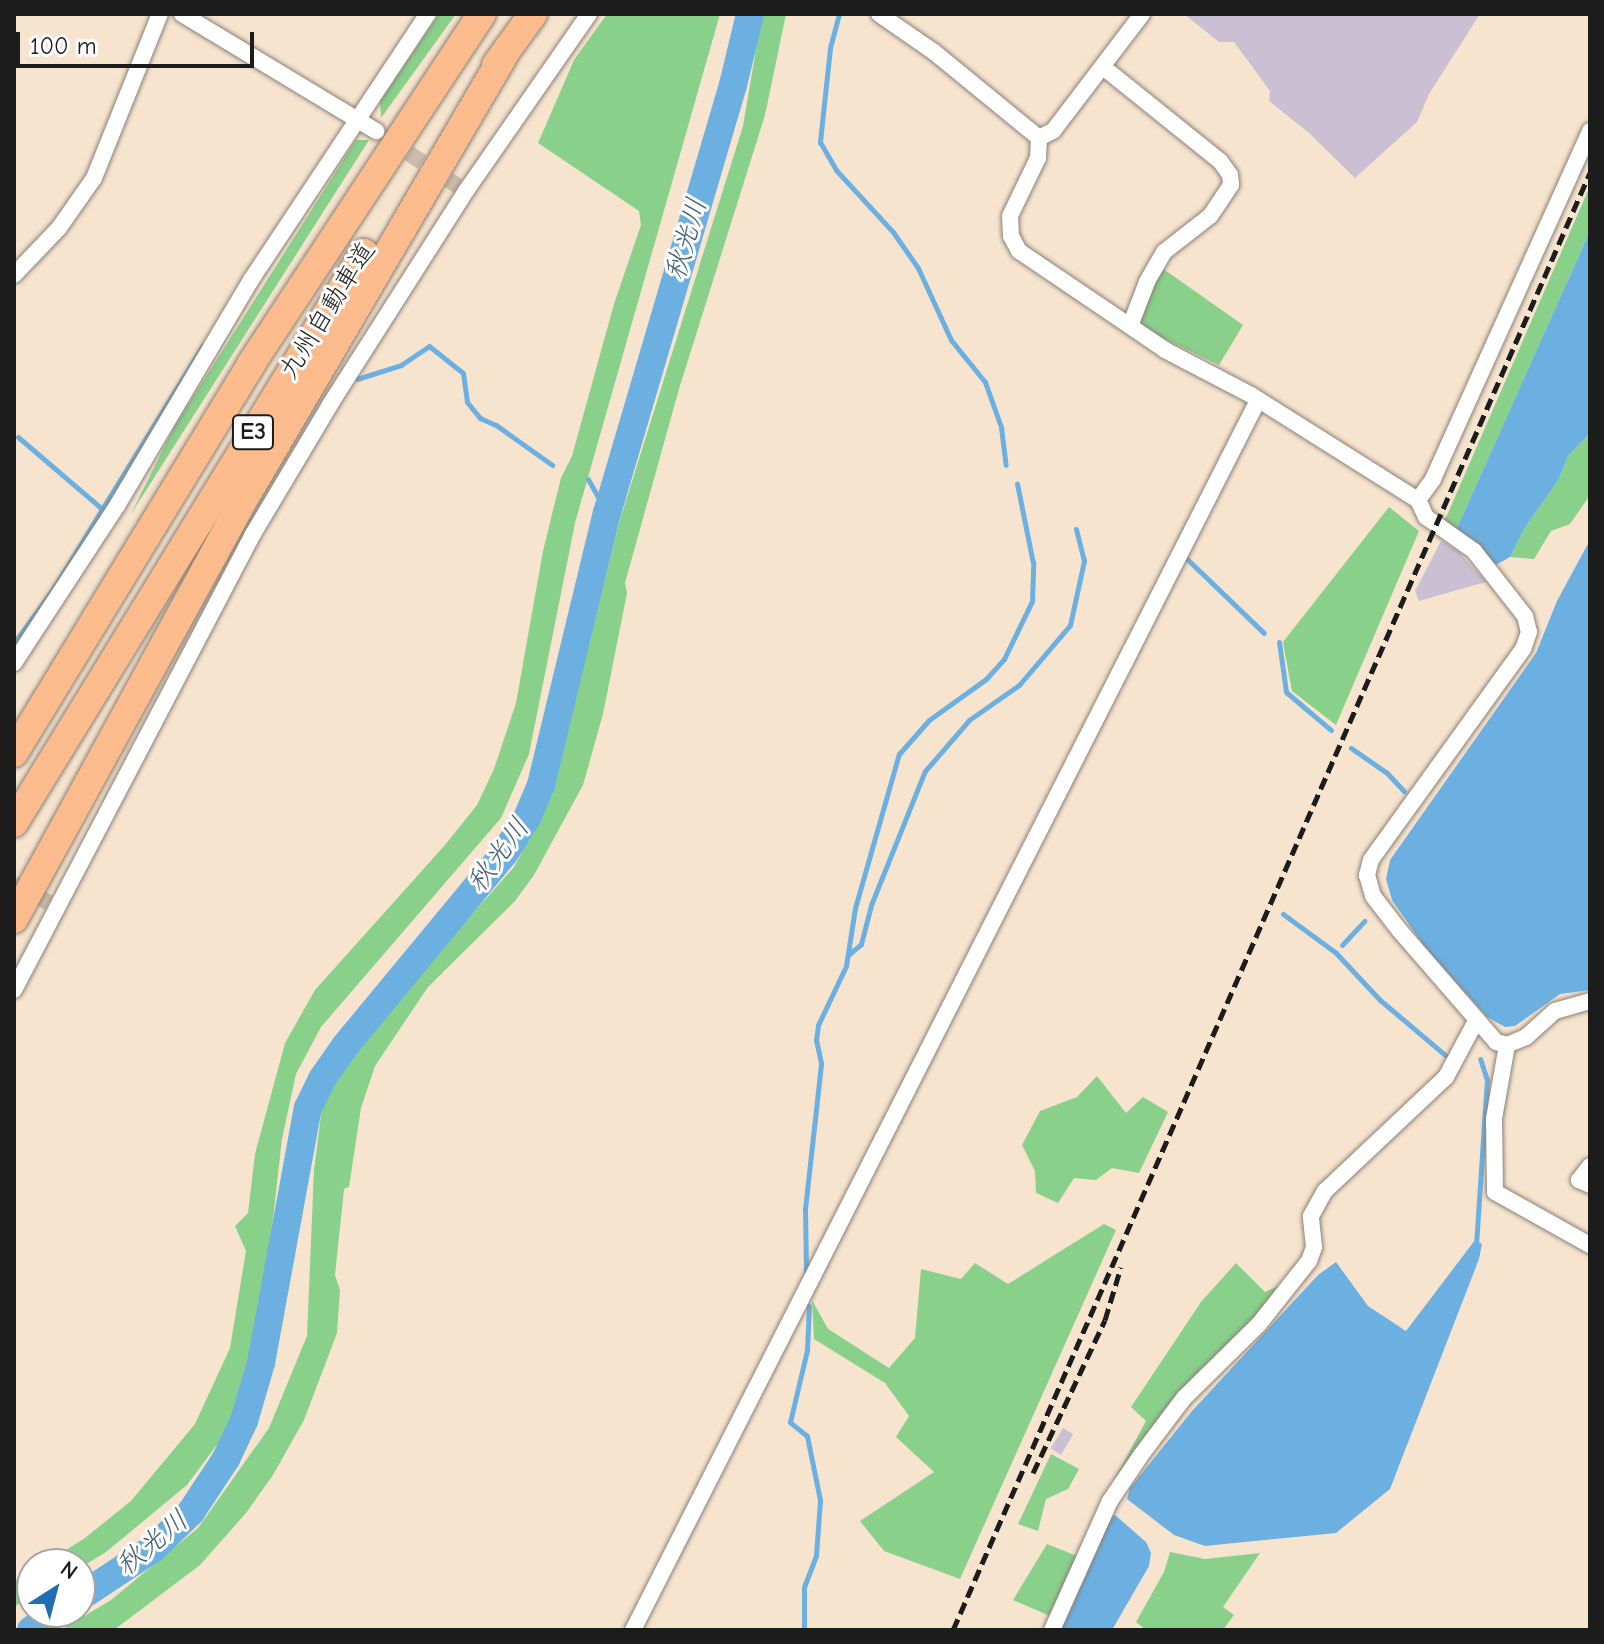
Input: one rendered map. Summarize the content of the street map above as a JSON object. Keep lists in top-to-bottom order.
{
  "streets": {
    "highway": ["九州自動車道", "E3"]
  },
  "water": ["秋光川"],
  "scale_bar": "100 m",
  "north": "top right"
}
